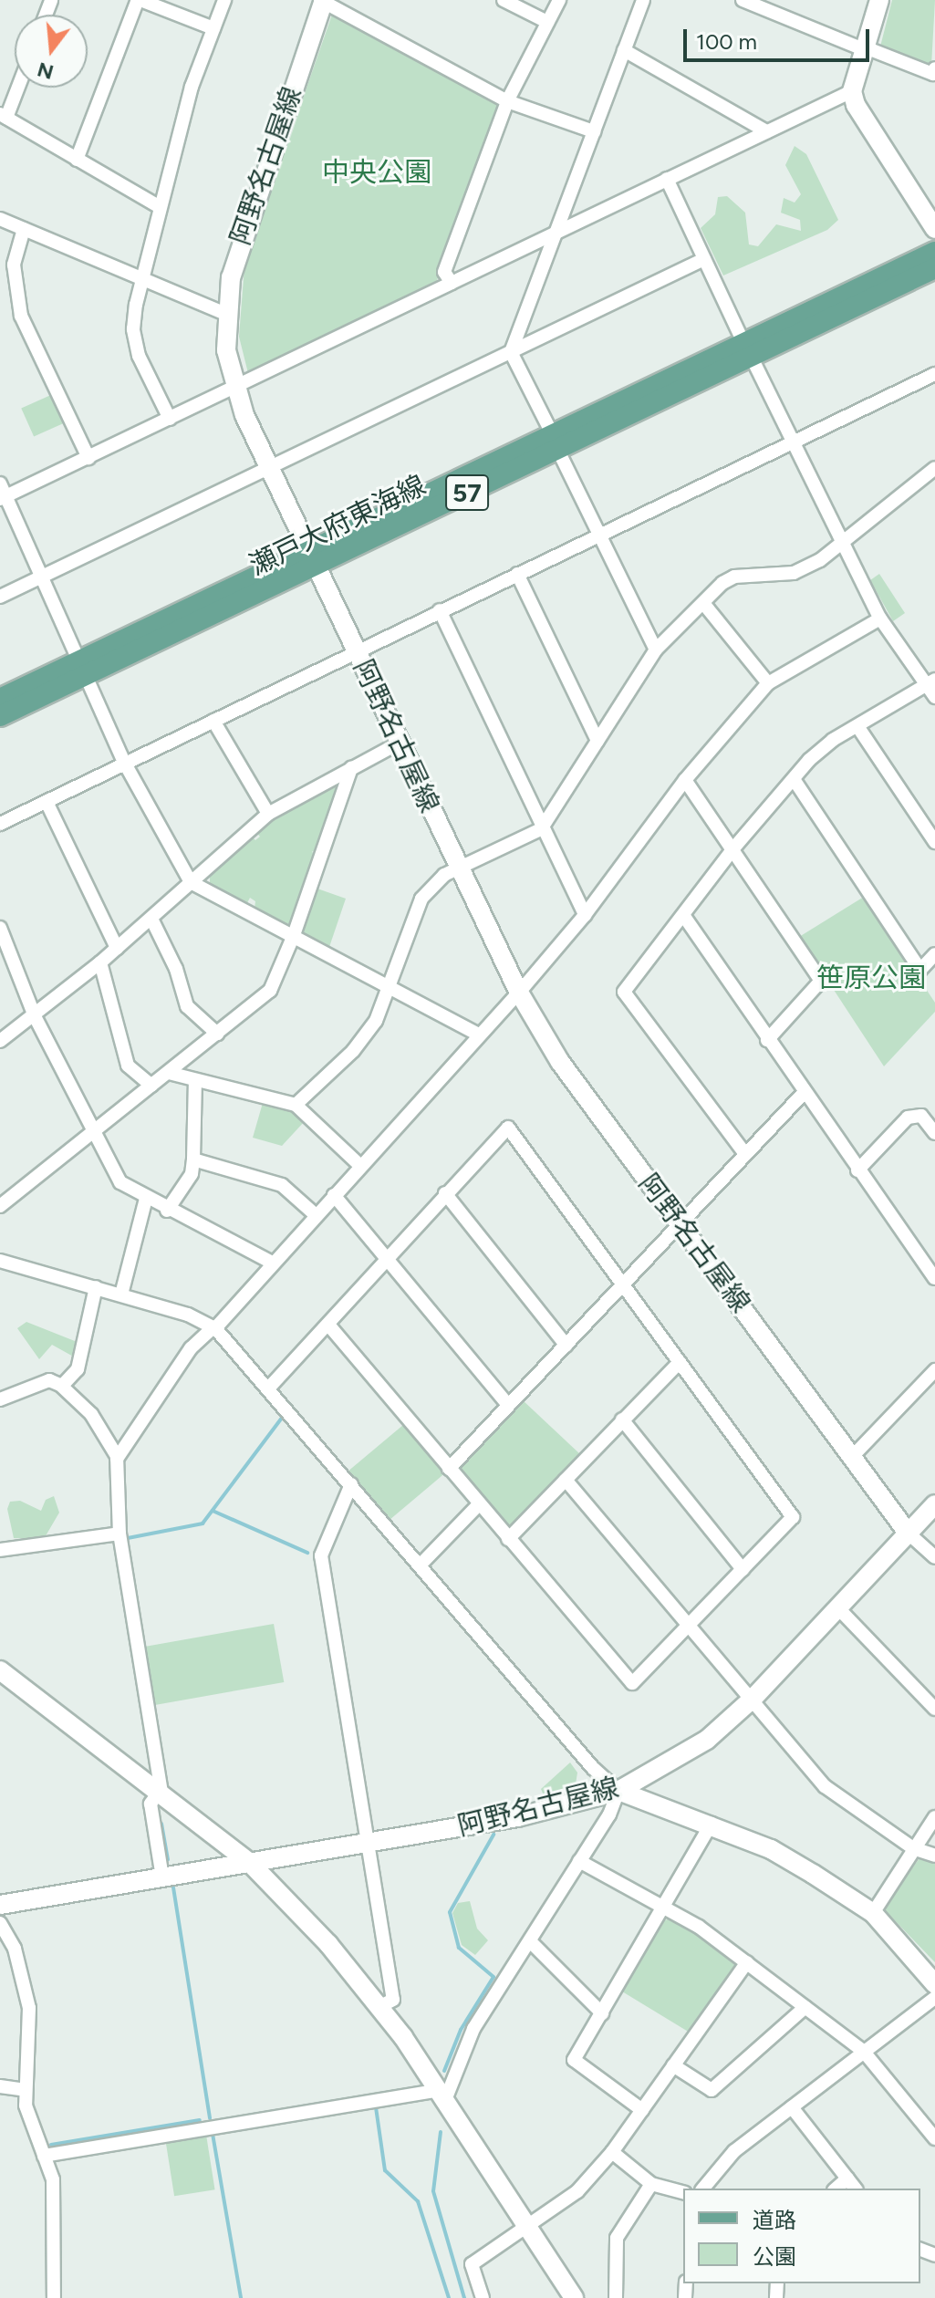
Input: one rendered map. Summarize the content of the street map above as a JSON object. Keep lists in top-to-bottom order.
{
  "streets": {
    "main road": ["阿野名古屋線", "57", "瀬戸大府東海線"]
  },
  "crossings": [
    ["阿野名古屋線", "瀬戸大府東海線"]
  ],
  "parks": ["中央公園", "笹原公園"],
  "legend": ["道路", "公園"],
  "scale_bar": "100 m",
  "north": "bottom"
}
